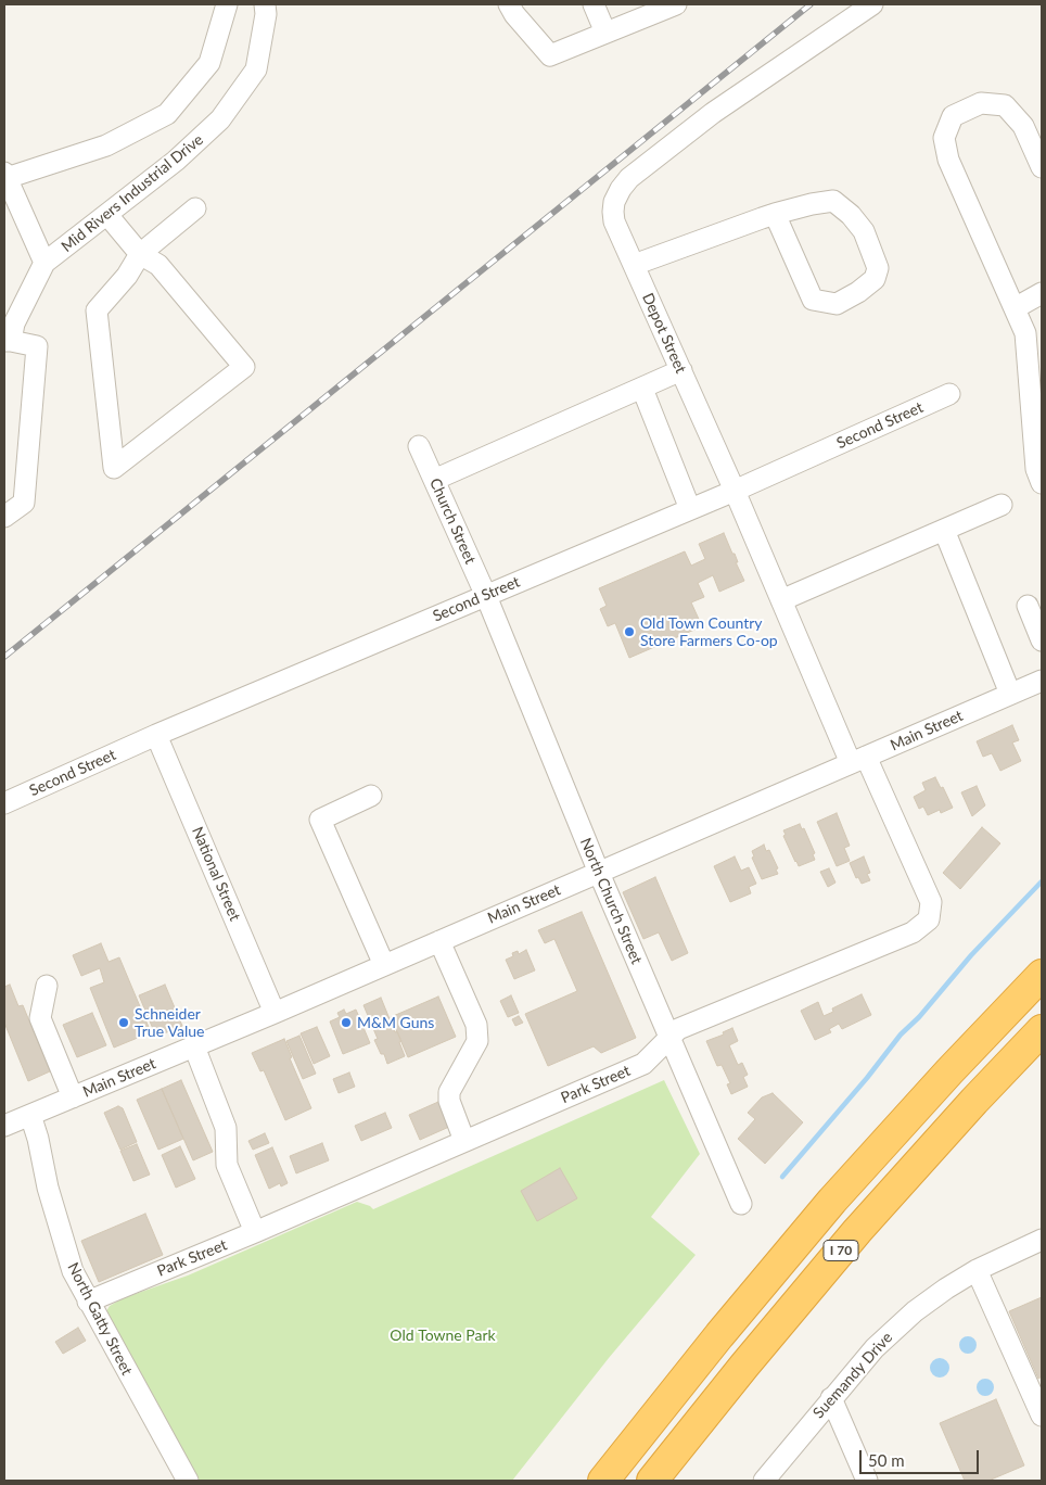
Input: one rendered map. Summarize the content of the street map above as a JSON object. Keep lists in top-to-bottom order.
{
  "streets": {
    "highway": ["I 70"],
    "street": [
      "Mid Rivers Industrial Drive",
      "Depot Street",
      "Second Street",
      "Church Street",
      "Main Street",
      "National Street",
      "North Church Street",
      "Park Street",
      "North Gatty Street",
      "Suemandy Drive"
    ]
  },
  "crossings": [
    ["Depot Street", "Second Street"],
    ["Depot Street", "Main Street"],
    ["Depot Street", "Park Street"],
    ["Second Street", "Church Street"],
    ["Second Street", "National Street"],
    ["Second Street", "North Church Street"],
    ["Church Street", "North Church Street"],
    ["Main Street", "National Street"],
    ["Main Street", "North Church Street"],
    ["Main Street", "Park Street"],
    ["Main Street", "North Gatty Street"],
    ["North Church Street", "Park Street"],
    ["Park Street", "North Gatty Street"]
  ],
  "parks": ["Old Towne Park"],
  "places": ["Old Town Country Store Farmers Co-op", "Schneider True Value", "M&M Guns"],
  "scale_bar": "50 m"
}
